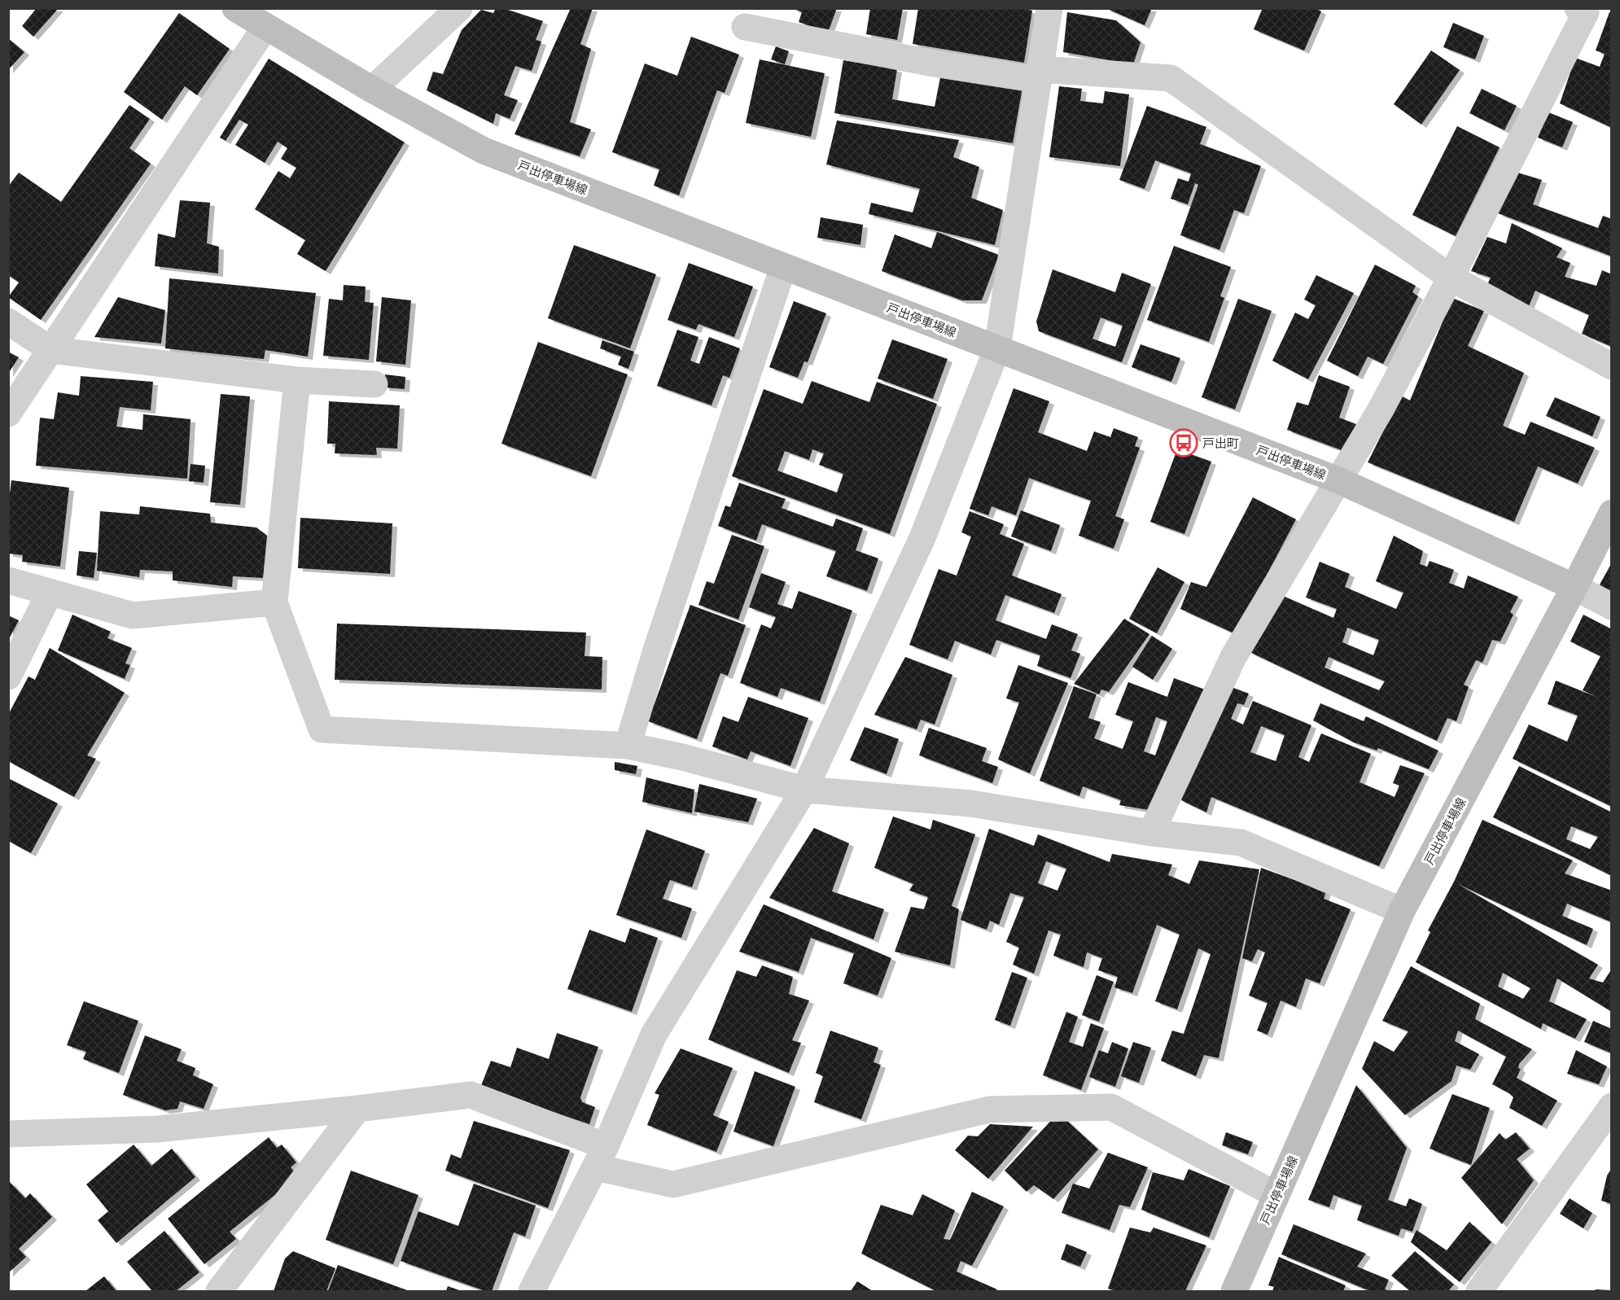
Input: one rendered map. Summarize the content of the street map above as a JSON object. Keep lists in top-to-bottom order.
{
  "streets": {
    "main road": ["戸出停車場線"]
  },
  "places": {
    "bus stop": ["戸出町"]
  }
}
